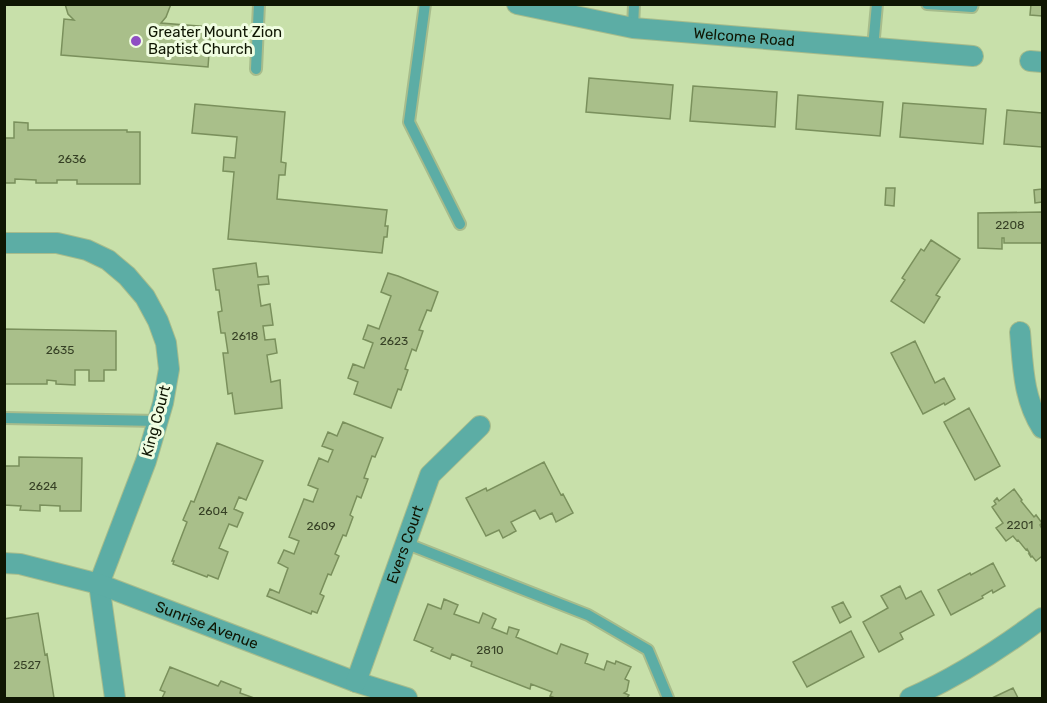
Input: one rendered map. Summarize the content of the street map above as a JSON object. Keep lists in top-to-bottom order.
{
  "streets": {
    "street": [
      "Welcome Road",
      "King Court",
      "Evers Court",
      "Sunrise Avenue"
    ]
  },
  "crossings": [
    ["King Court", "Sunrise Avenue"],
    ["Evers Court", "Sunrise Avenue"]
  ],
  "places": ["Greater Mount Zion Baptist Church"],
  "house_numbers": [
    "2636",
    "2208",
    "2618",
    "2623",
    "2635",
    "2624",
    "2604",
    "2201",
    "2609",
    "2810",
    "2527"
  ]
}
